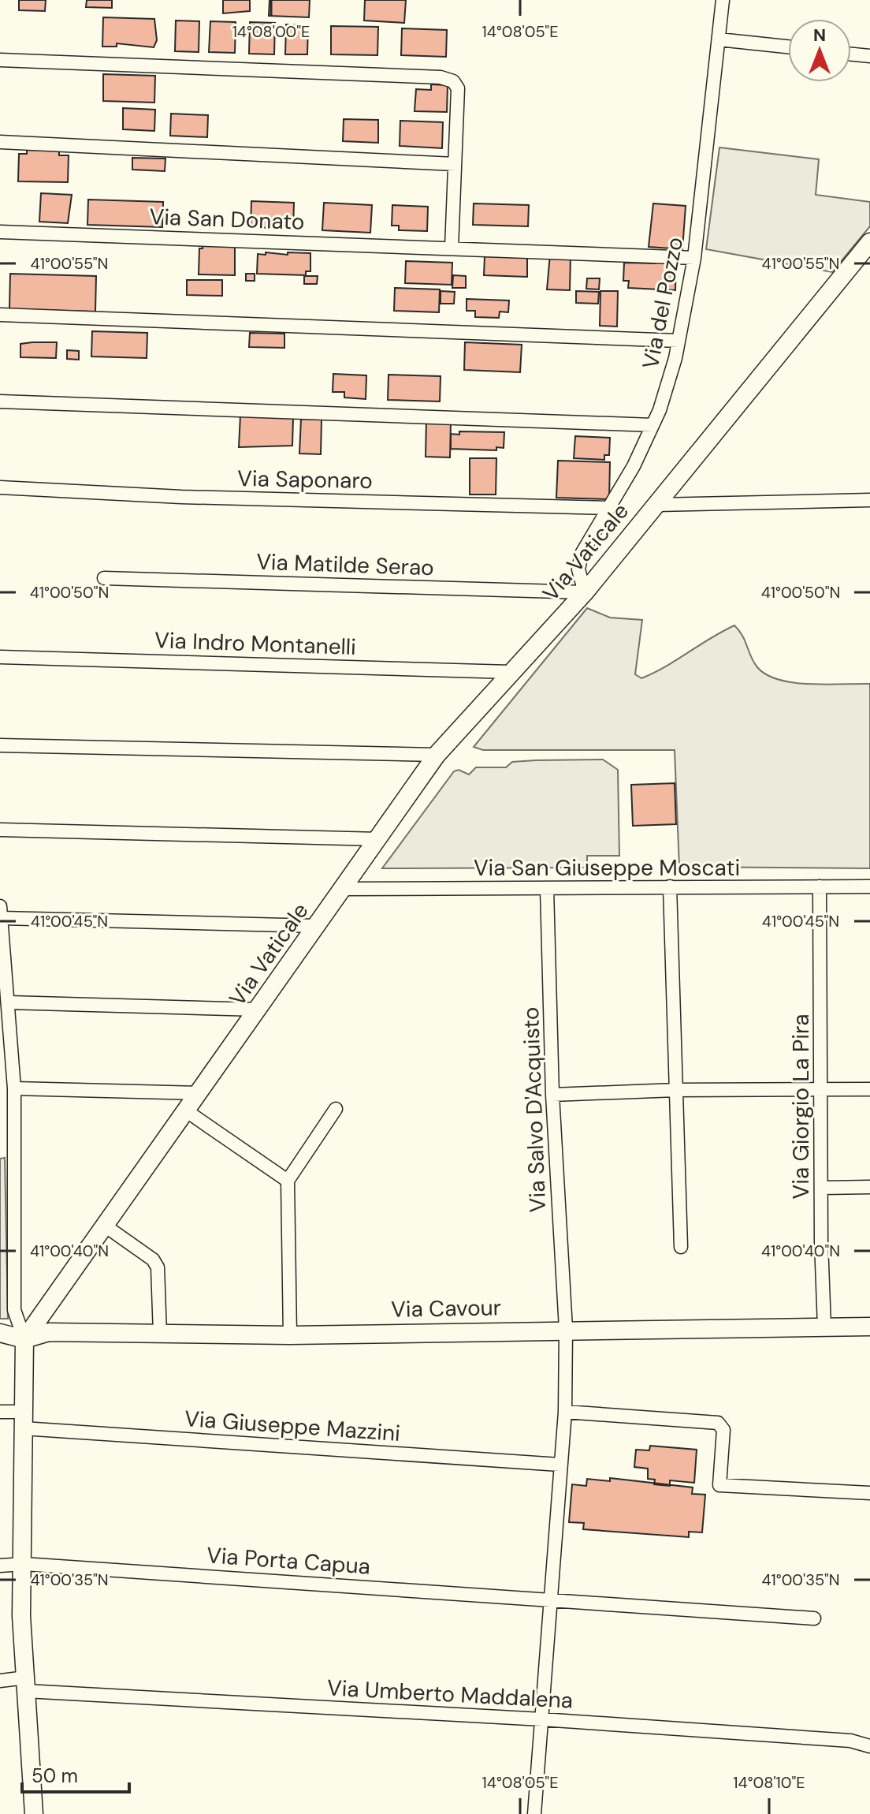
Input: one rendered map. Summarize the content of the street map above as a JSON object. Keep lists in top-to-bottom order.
{
  "streets": {
    "street": [
      "Via San Donato",
      "Via del Pozzo",
      "Via Saponaro",
      "Via Vaticale",
      "Via Matilde Serao",
      "Via Indro Montanelli",
      "Via San Giuseppe Moscati",
      "Via Giorgio La Pira",
      "Via Salvo D'Acquisto",
      "Via Cavour",
      "Via Giuseppe Mazzini",
      "Via Porta Capua",
      "Via Umberto Maddalena"
    ]
  },
  "crossings": [
    ["Via San Donato", "Via del Pozzo"],
    ["Via del Pozzo", "Via Saponaro"],
    ["Via del Pozzo", "Via Vaticale"],
    ["Via del Pozzo", "Via Matilde Serao"],
    ["Via Vaticale", "Via Matilde Serao"],
    ["Via Vaticale", "Via Indro Montanelli"],
    ["Via Vaticale", "Via San Giuseppe Moscati"],
    ["Via Vaticale", "Via Cavour"],
    ["Via San Giuseppe Moscati", "Via Giorgio La Pira"],
    ["Via San Giuseppe Moscati", "Via Salvo D'Acquisto"],
    ["Via Giorgio La Pira", "Via Cavour"],
    ["Via Salvo D'Acquisto", "Via Cavour"],
    ["Via Salvo D'Acquisto", "Via Giuseppe Mazzini"],
    ["Via Salvo D'Acquisto", "Via Porta Capua"],
    ["Via Salvo D'Acquisto", "Via Umberto Maddalena"]
  ],
  "scale_bar": "50 m",
  "north": "top",
  "coordinates": [
    "14°08'00\"E",
    "14°08'05\"E",
    "41°00'55\"N",
    "41°00'50\"N",
    "41°00'45\"N",
    "41°00'40\"N",
    "41°00'35\"N",
    "14°08'10\"E"
  ]
}
